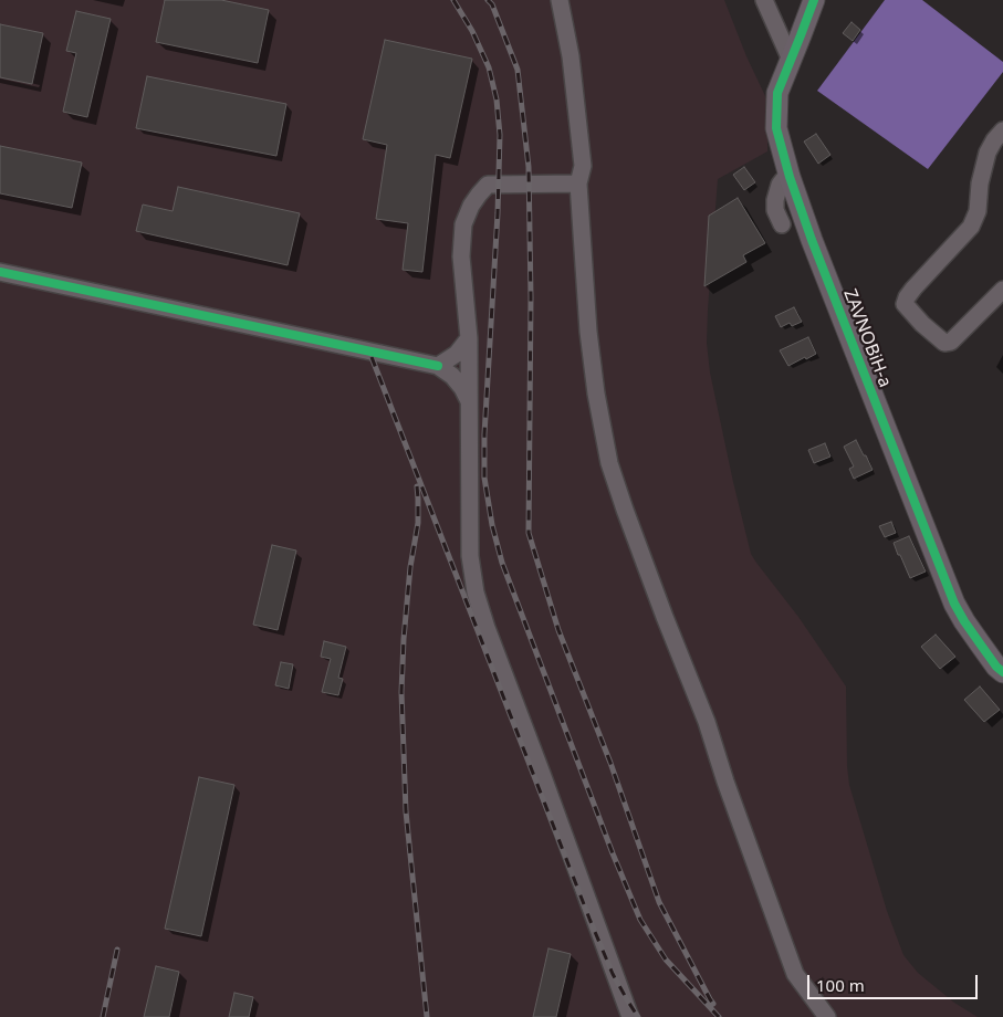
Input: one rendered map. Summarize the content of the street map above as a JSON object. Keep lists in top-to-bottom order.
{
  "streets": {
    "main road": ["ZAVNOBiH-a"]
  },
  "scale_bar": "100 m"
}
